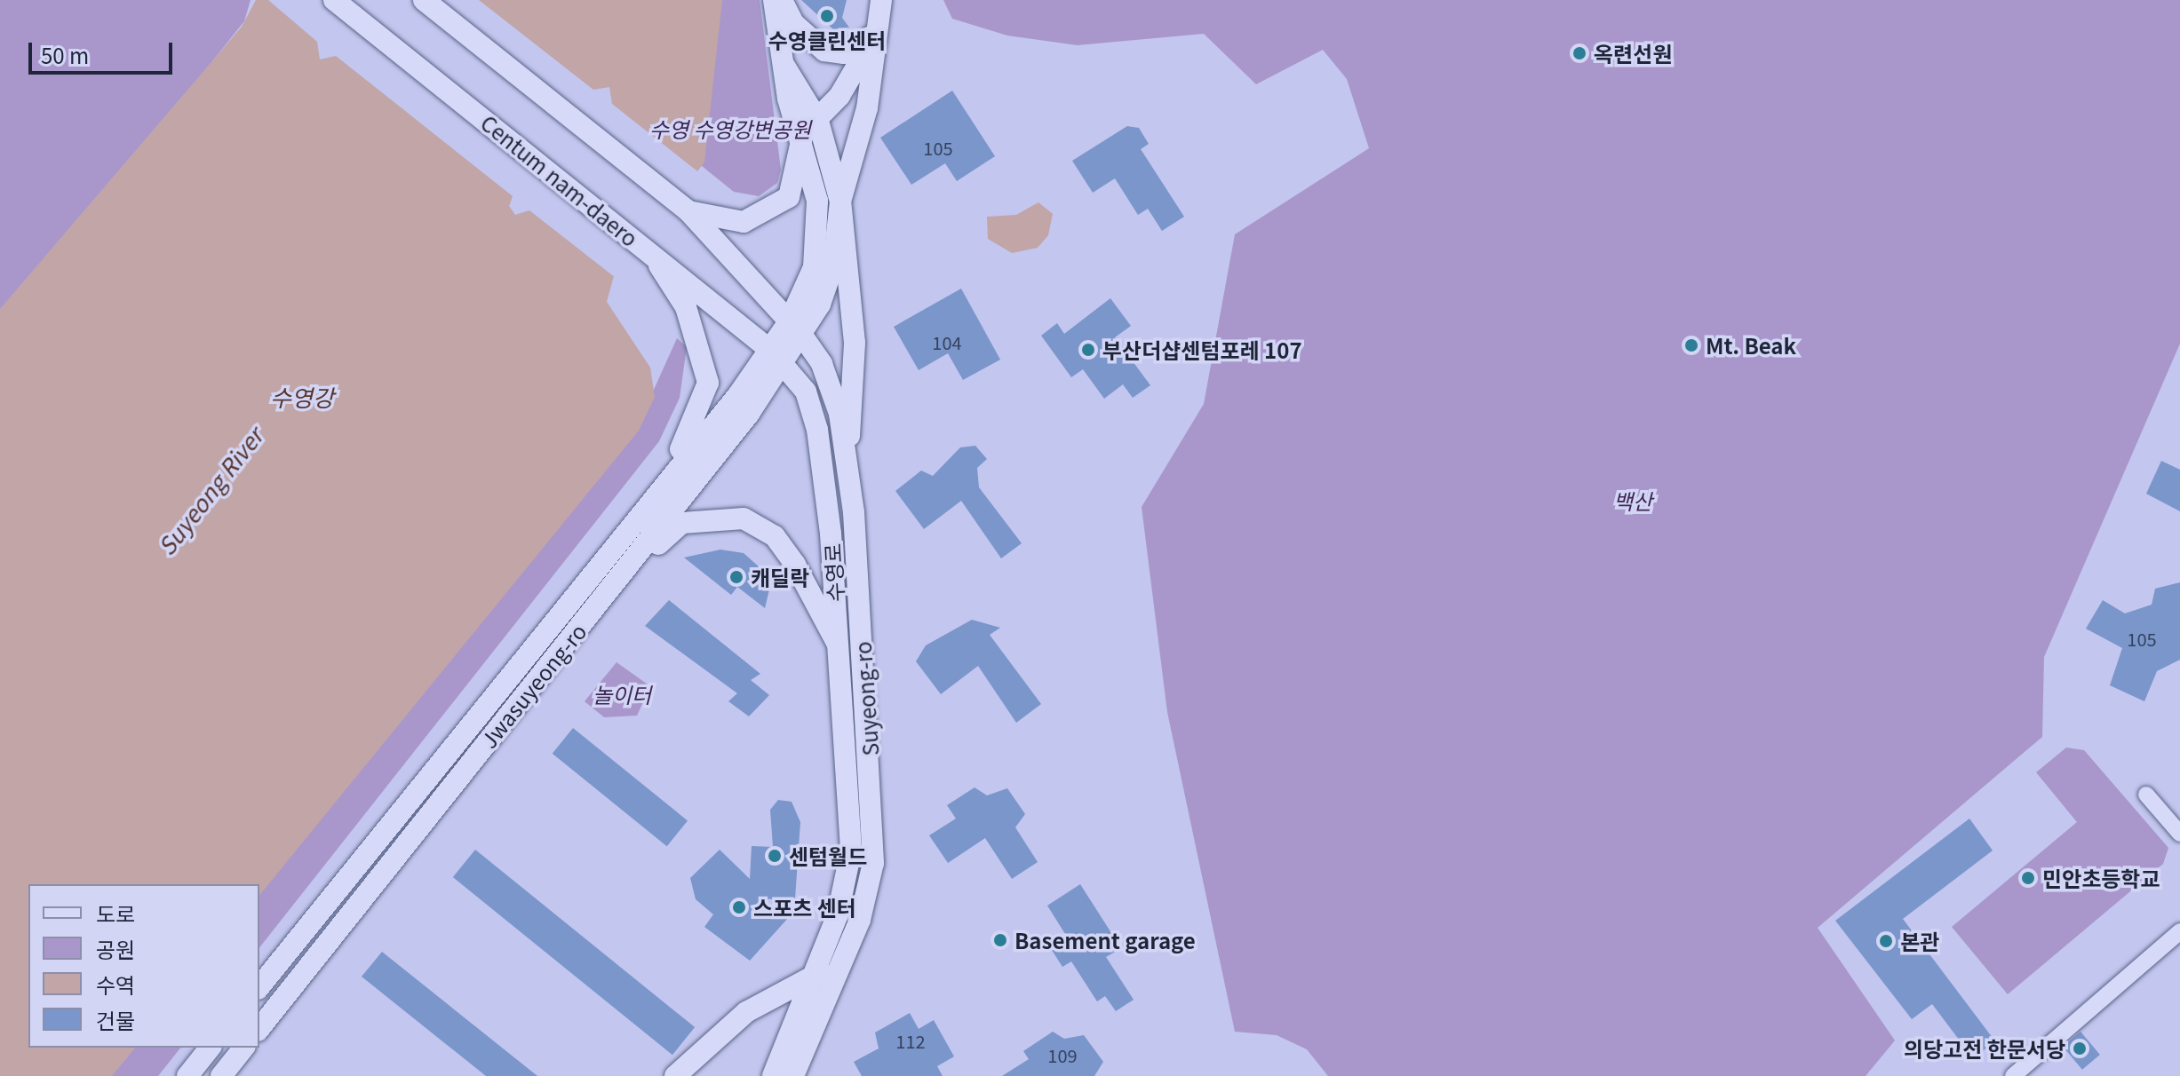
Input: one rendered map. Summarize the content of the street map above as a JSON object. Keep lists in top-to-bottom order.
{
  "streets": {
    "main road": [
      "Centum nam-daero",
      "수영로",
      "Jwasuyeong-ro",
      "Suyeong-ro"
    ]
  },
  "crossings": [
    ["Centum nam-daero", "수영로"],
    ["Centum nam-daero", "Jwasuyeong-ro"],
    ["수영로", "Jwasuyeong-ro"],
    ["Jwasuyeong-ro", "Suyeong-ro"]
  ],
  "water": ["수영강", "Suyeong River"],
  "parks": ["수영 수영강변공원", "백산", "놀이터"],
  "places": [
    "수영클린센터",
    "옥련선원",
    "Mt. Beak",
    "부산더샵센텀포레 107",
    "캐딜락",
    "센텀월드",
    "민안초등학교",
    "스포츠 센터",
    "Basement garage",
    "본관",
    "의당고전 한문서당"
  ],
  "house_numbers": [
    "105",
    "104",
    "105",
    "112",
    "109"
  ],
  "legend": [
    "도로",
    "공원",
    "수역",
    "건물"
  ],
  "scale_bar": "50 m"
}
